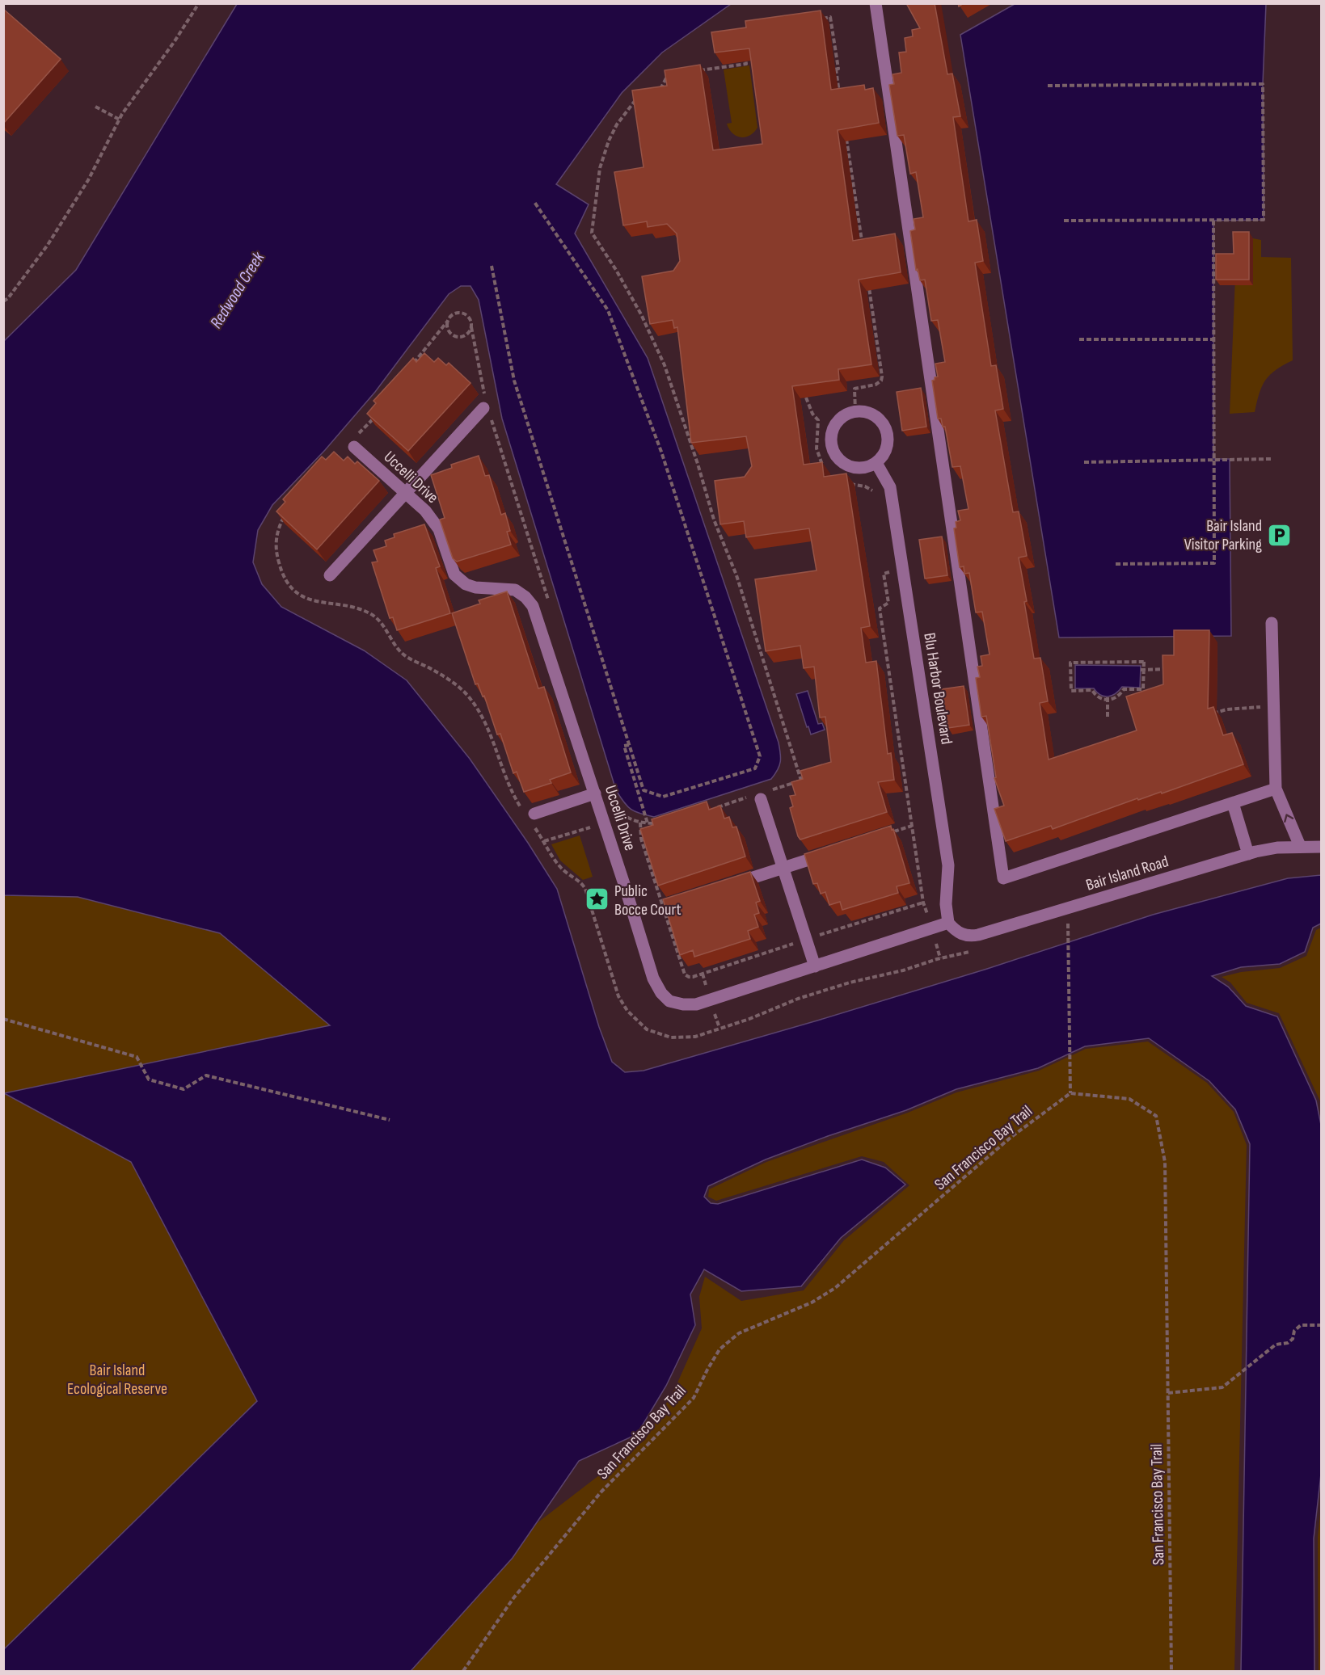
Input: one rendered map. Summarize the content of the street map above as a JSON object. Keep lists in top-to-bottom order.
{
  "streets": {
    "street": ["Uccelli Drive", "Blu Harbor Boulevard", "Bair Island Road"],
    "path": ["San Francisco Bay Trail"]
  },
  "crossings": [
    ["Uccelli Drive", "Blu Harbor Boulevard"],
    ["Uccelli Drive", "Bair Island Road"],
    ["Blu Harbor Boulevard", "Bair Island Road"]
  ],
  "water": ["Redwood Creek"],
  "parks": ["Bair Island Ecological Reserve"],
  "places": {
    "parking": ["Bair Island Visitor Parking"],
    "place": ["Public Bocce Court"]
  }
}
